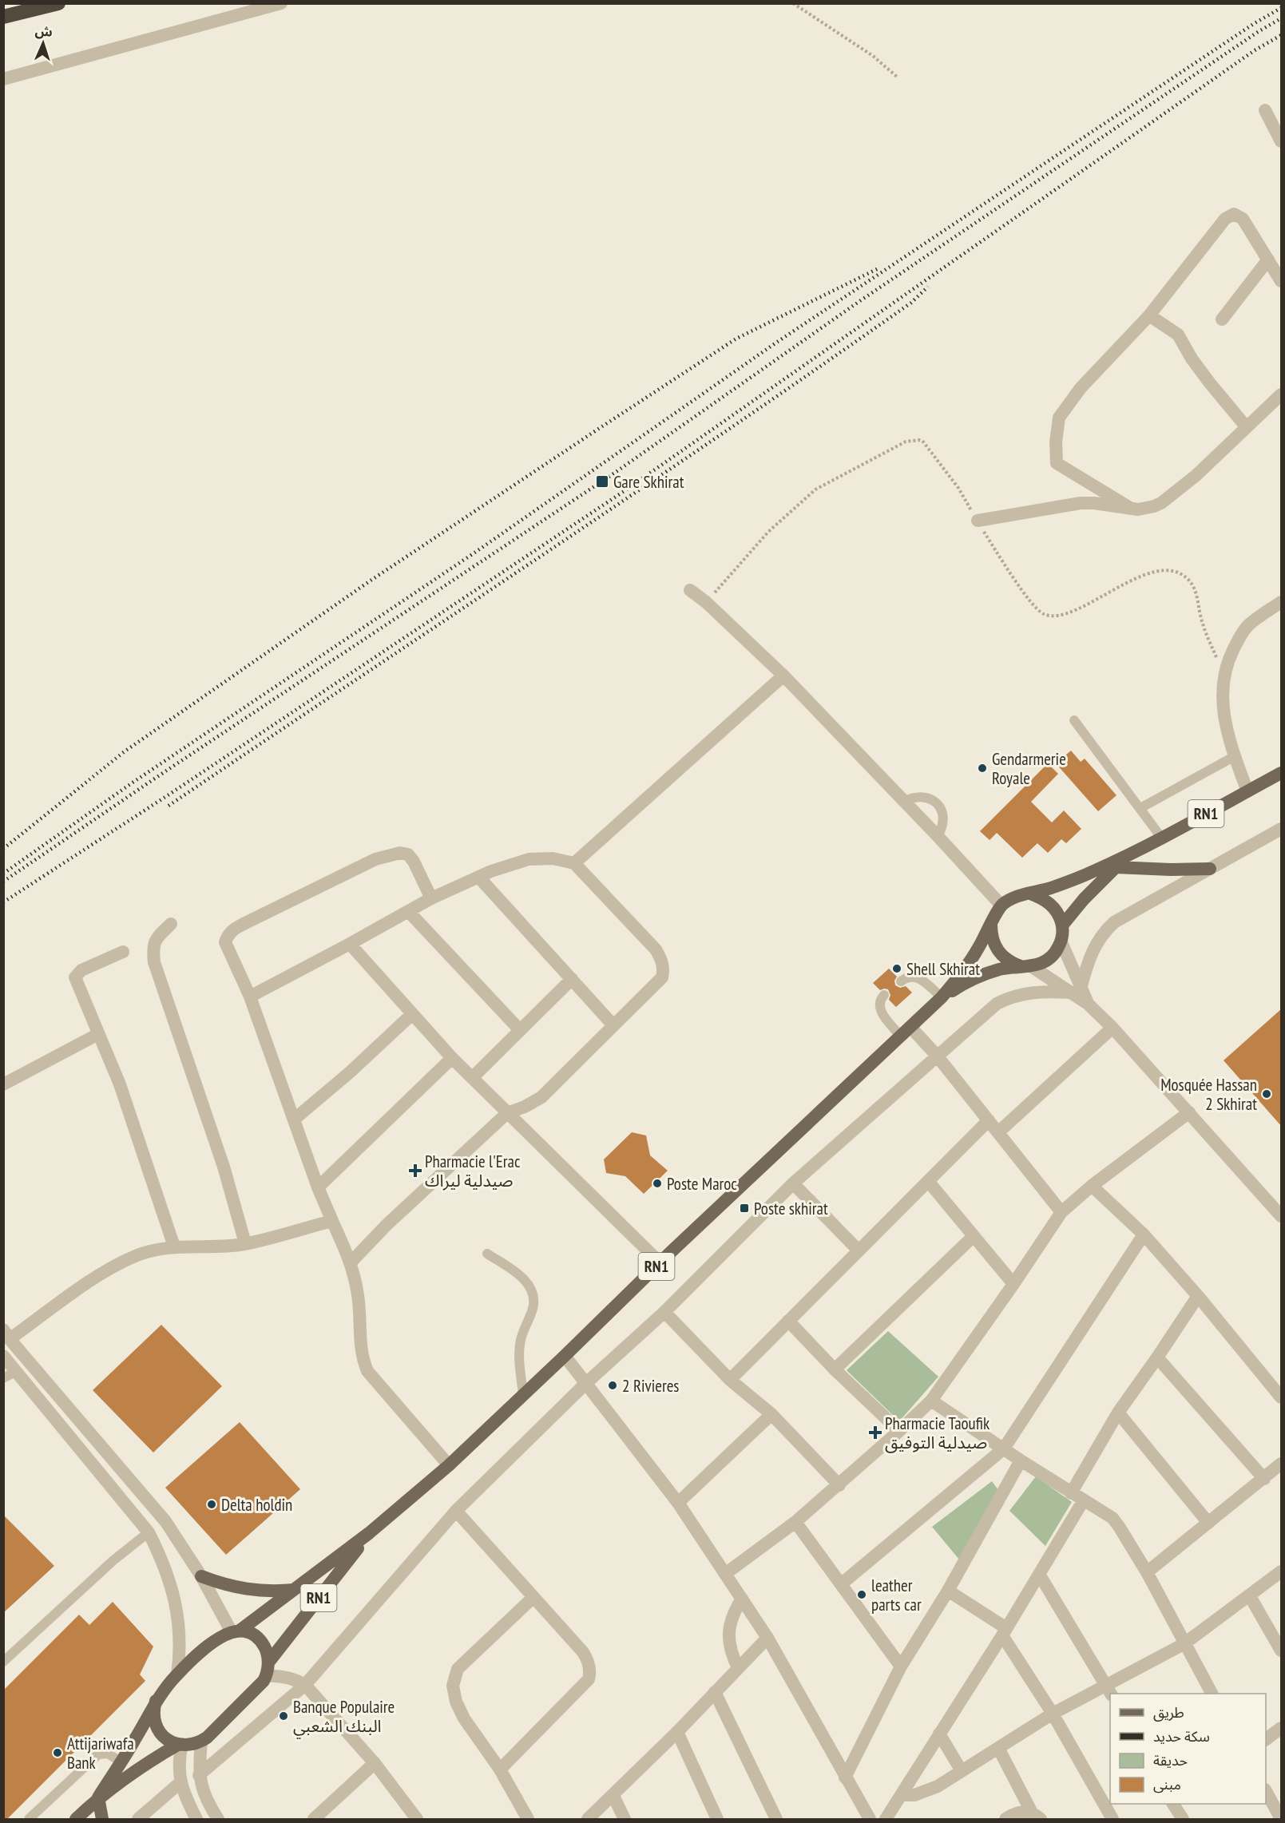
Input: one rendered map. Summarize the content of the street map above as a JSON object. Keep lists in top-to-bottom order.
{
  "streets": {
    "main road": ["RN1"]
  },
  "places": {
    "transit": ["Gare Skhirat", "Poste skhirat"],
    "other": [
      "Gendarmerie Royale",
      "Shell Skhirat",
      "Mosquée Hassan 2 Skhirat",
      "Poste Maroc",
      "2 Rivieres",
      "Delta holdin",
      "leather parts car",
      "Banque Populaire البنك الشعبي",
      "Attijariwafa Bank"
    ],
    "health": ["Pharmacie l'Erac صيدلية ليراك", "Pharmacie Taoufik صيدلية التوفيق"]
  },
  "legend": [
    "طريق",
    "سكة حديد",
    "حديقة",
    "مبنى"
  ],
  "north": "top"
}
